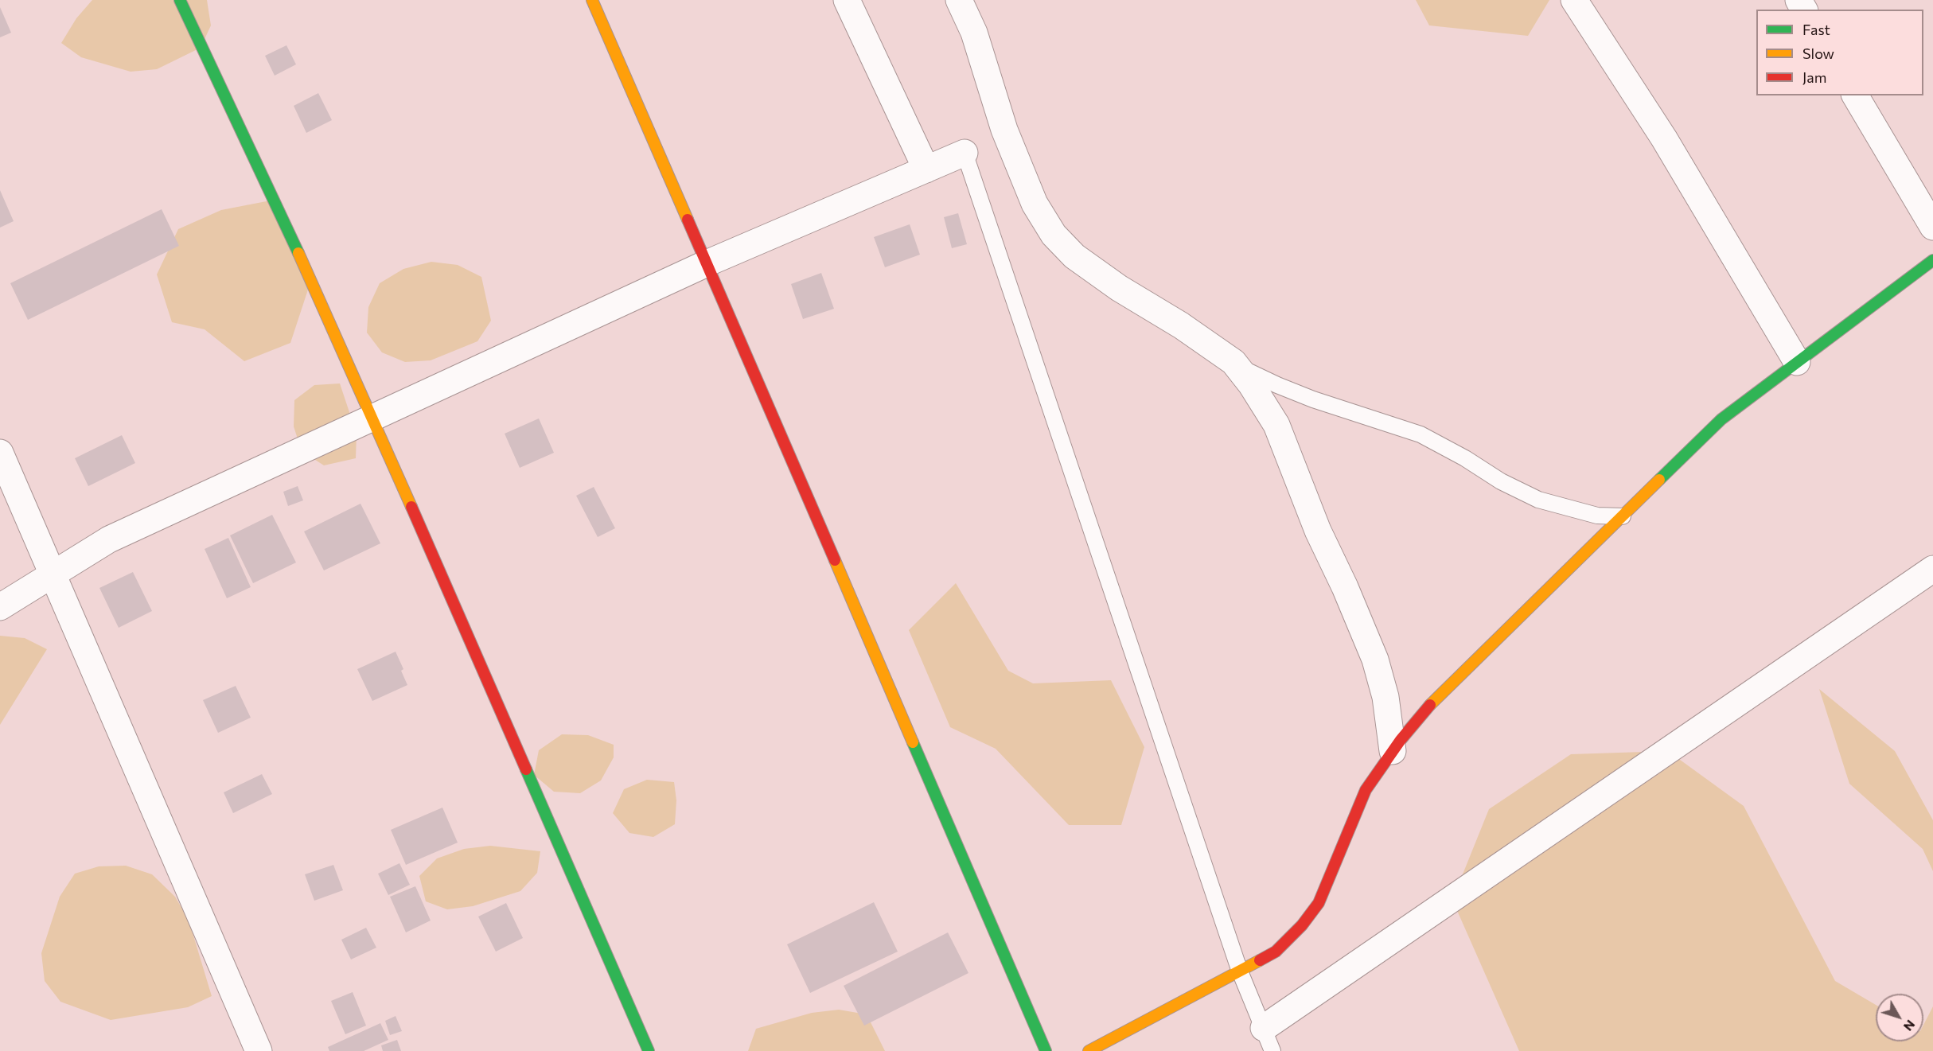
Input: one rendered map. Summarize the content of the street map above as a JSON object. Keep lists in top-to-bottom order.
{
  "legend": ["Fast", "Slow", "Jam"],
  "north": "bottom right"
}
